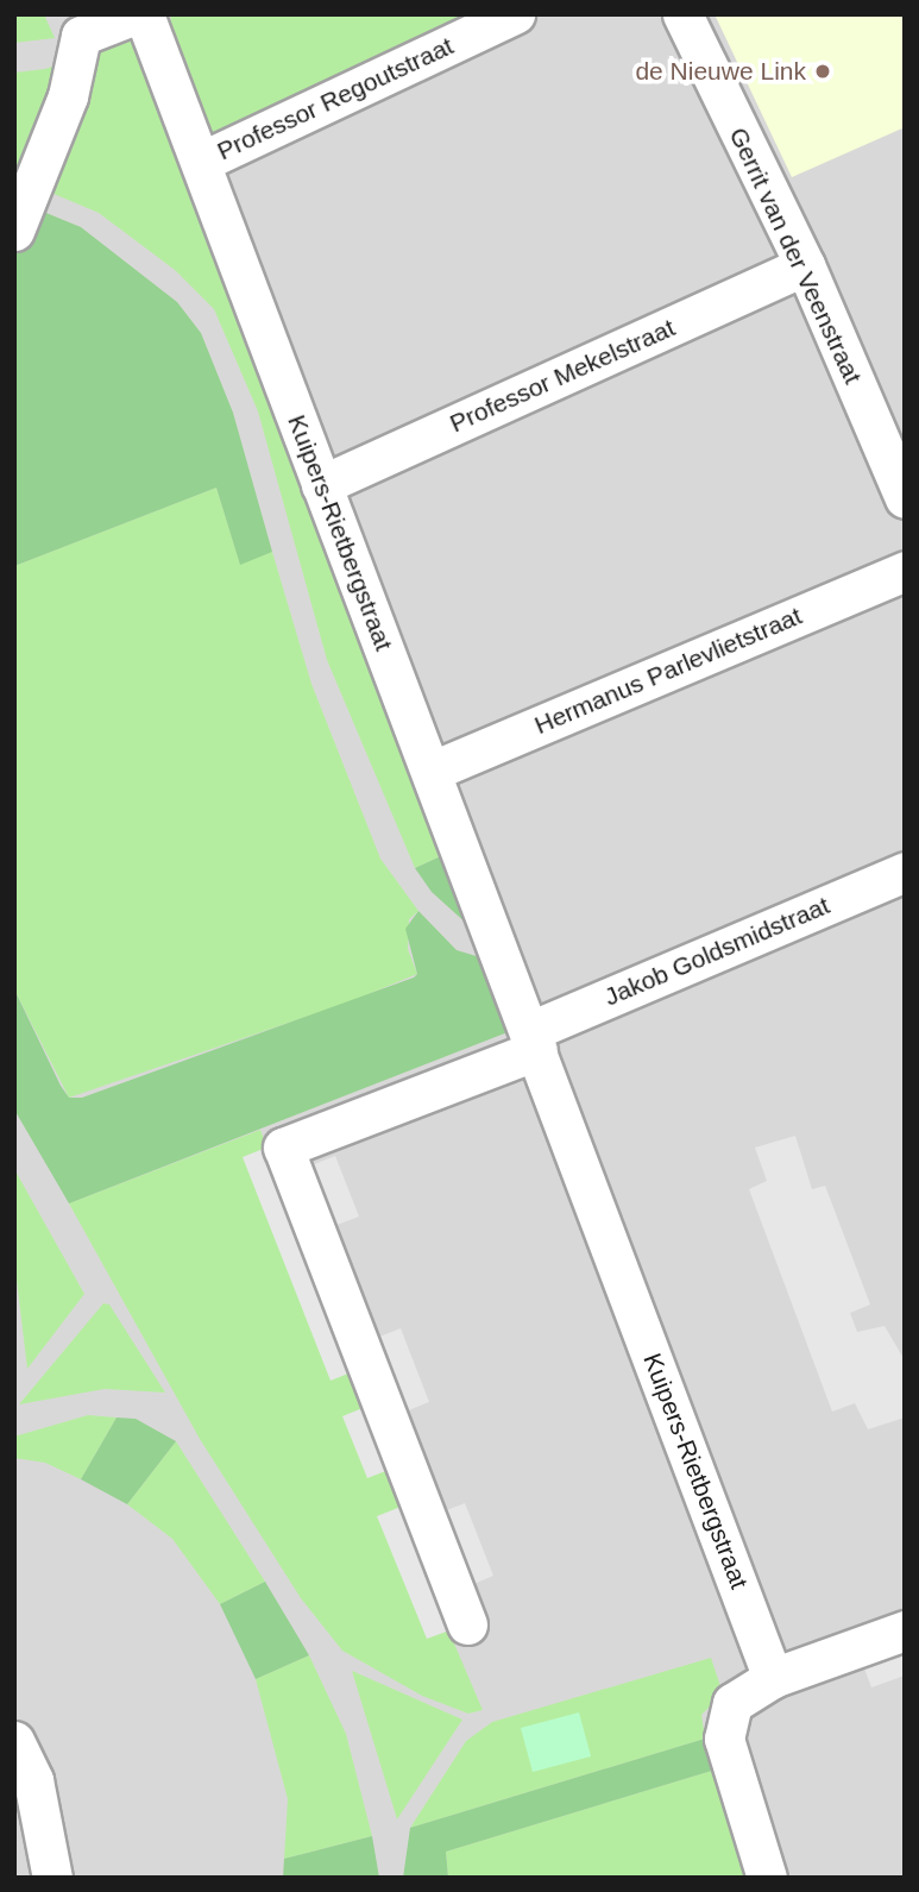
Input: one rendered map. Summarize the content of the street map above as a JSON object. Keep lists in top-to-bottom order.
{
  "streets": {
    "street": [
      "Professor Regoutstraat",
      "Gerrit van der Veenstraat",
      "Professor Mekelstraat",
      "Kuipers-Rietbergstraat",
      "Hermanus Parlevlietstraat",
      "Jakob Goldsmidstraat"
    ]
  },
  "crossings": [
    ["Professor Regoutstraat", "Kuipers-Rietbergstraat"],
    ["Gerrit van der Veenstraat", "Professor Mekelstraat"],
    ["Professor Mekelstraat", "Kuipers-Rietbergstraat"],
    ["Kuipers-Rietbergstraat", "Hermanus Parlevlietstraat"],
    ["Kuipers-Rietbergstraat", "Jakob Goldsmidstraat"]
  ],
  "places": ["de Nieuwe Link"]
}
